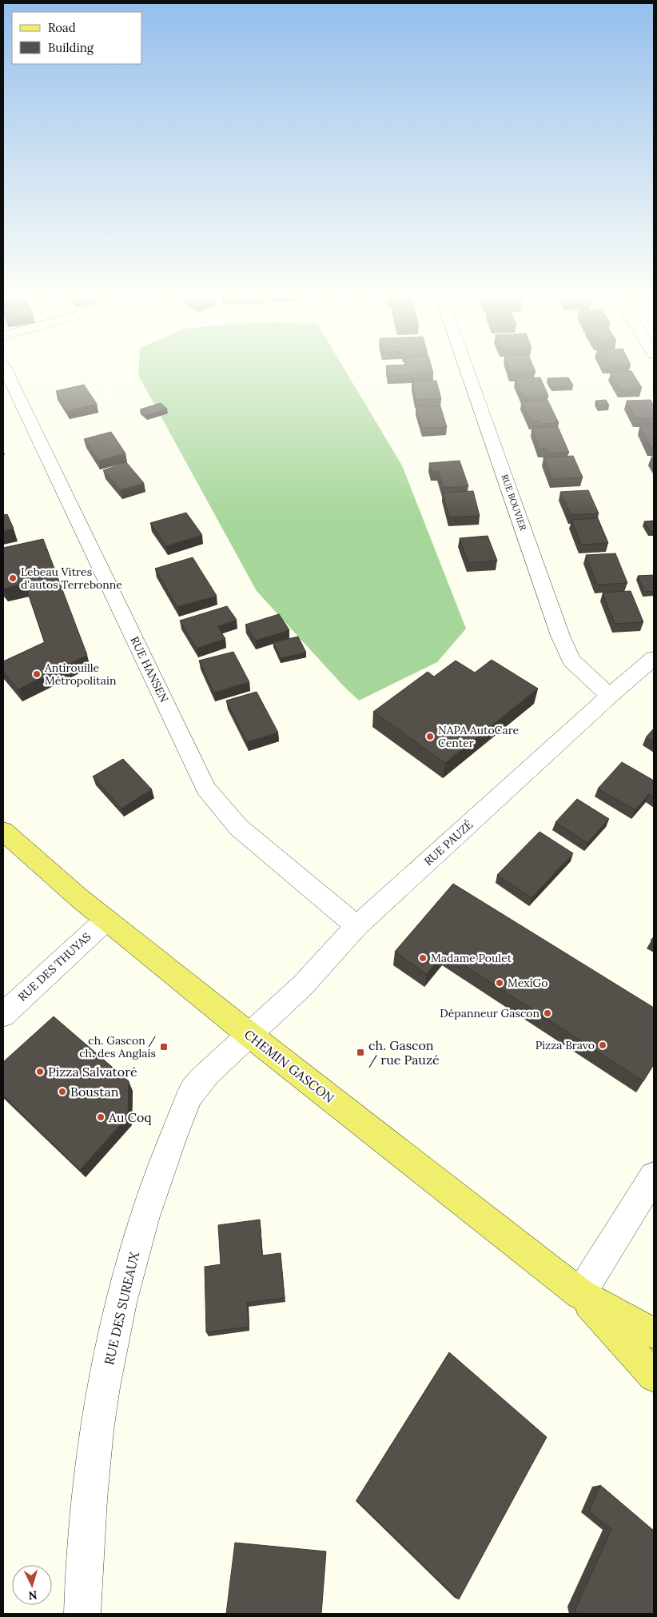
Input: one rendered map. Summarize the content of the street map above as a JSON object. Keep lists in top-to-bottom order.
{
  "streets": {
    "main road": ["CHEMIN GASCON"],
    "street": [
      "RUE BOUVIER",
      "RUE HANSEN",
      "RUE PAUZÉ",
      "RUE DES THUYAS",
      "RUE DES SUREAUX"
    ]
  },
  "crossings": [
    ["RUE BOUVIER", "RUE PAUZÉ"],
    ["RUE HANSEN", "RUE PAUZÉ"],
    ["RUE PAUZÉ", "CHEMIN GASCON"],
    ["RUE PAUZÉ", "RUE DES SUREAUX"],
    ["RUE DES THUYAS", "CHEMIN GASCON"],
    ["CHEMIN GASCON", "RUE DES SUREAUX"]
  ],
  "places": {
    "other": [
      "Lebeau Vitres d'autos Terrebonne",
      "Antirouille Métropolitain",
      "NAPA AutoCare Center",
      "Madame Poulet",
      "MexiGo",
      "Dépanneur Gascon",
      "Pizza Bravo",
      "Pizza Salvatoré",
      "Boustan",
      "Au Coq"
    ],
    "transit": ["ch. Gascon / ch. des Anglais", "ch. Gascon / rue Pauzé"]
  },
  "legend": ["Road", "Building"],
  "north": "bottom"
}
